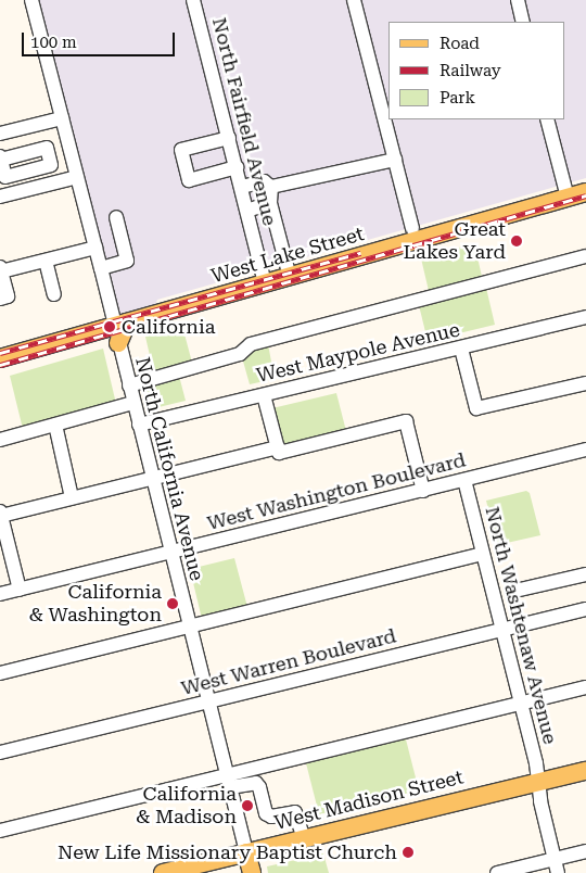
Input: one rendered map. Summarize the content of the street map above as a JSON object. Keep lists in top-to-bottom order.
{
  "streets": {
    "main road": ["West Lake Street", "West Madison Street"],
    "street": [
      "North Fairfield Avenue",
      "West Maypole Avenue",
      "North California Avenue",
      "West Washington Boulevard",
      "North Washtenaw Avenue",
      "West Warren Boulevard"
    ]
  },
  "crossings": [
    ["North Fairfield Avenue", "West Lake Street"],
    ["West Lake Street", "North California Avenue"],
    ["West Maypole Avenue", "North California Avenue"],
    ["North California Avenue", "West Washington Boulevard"],
    ["North California Avenue", "West Warren Boulevard"],
    ["North California Avenue", "West Madison Street"],
    ["West Washington Boulevard", "North Washtenaw Avenue"],
    ["North Washtenaw Avenue", "West Warren Boulevard"],
    ["North Washtenaw Avenue", "West Madison Street"]
  ],
  "places": [
    "Great Lakes Yard",
    "California",
    "California & Washington",
    "California & Madison",
    "New Life Missionary Baptist Church"
  ],
  "legend": ["Road", "Railway", "Park"],
  "scale_bar": "100 m"
}
